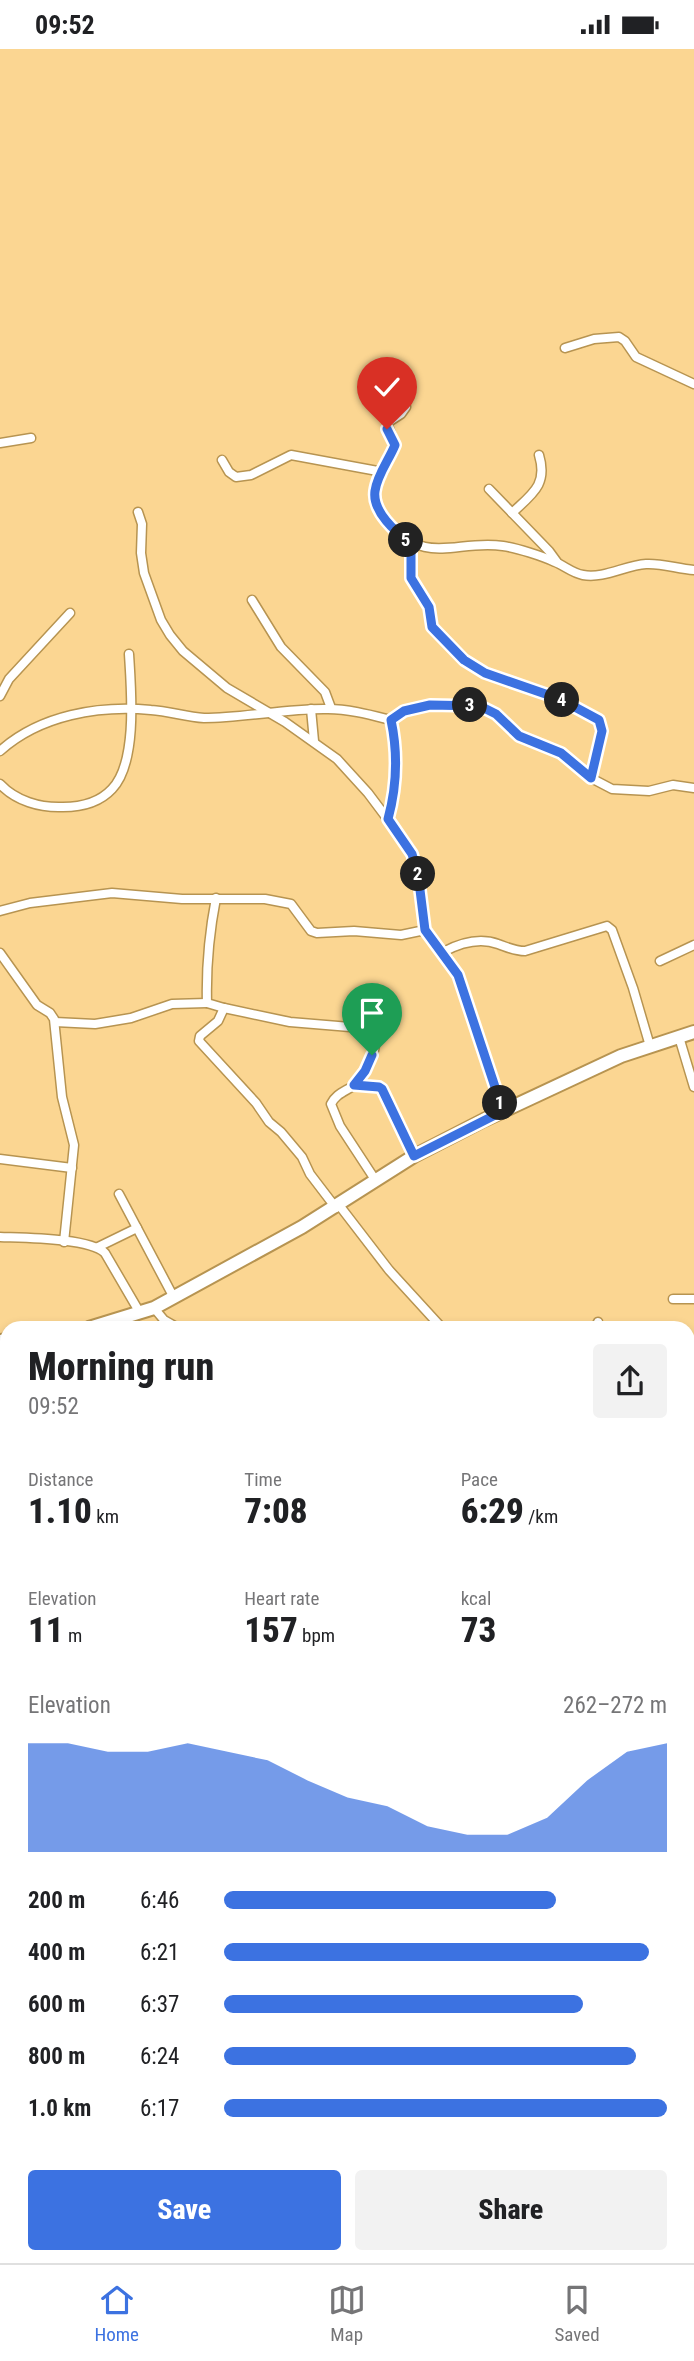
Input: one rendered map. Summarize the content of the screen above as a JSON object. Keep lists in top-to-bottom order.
{
  "page": {
    "status": "09:52",
    "pins": [
      "5",
      "4",
      "3",
      "2",
      "1"
    ],
    "heading": ["Morning run", "09:52"],
    "stats": [
      ["Distance", "1.10 km"],
      ["Time", "7:08"],
      ["Pace", "6:29 /km"],
      ["Elevation", "11 m"],
      ["Heart rate", "157 bpm"],
      ["kcal", "73"]
    ],
    "chart": ["Elevation", "262–272 m"],
    "list": [
      {
        "name": "200 m",
        "note": "6:46"
      },
      {
        "name": "400 m",
        "note": "6:21"
      },
      {
        "name": "600 m",
        "note": "6:37"
      },
      {
        "name": "800 m",
        "note": "6:24"
      },
      {
        "name": "1.0 km",
        "note": "6:17"
      }
    ],
    "buttons": ["Save", "Share"],
    "tabs": ["Home", "Map", "Saved"]
  }
}
